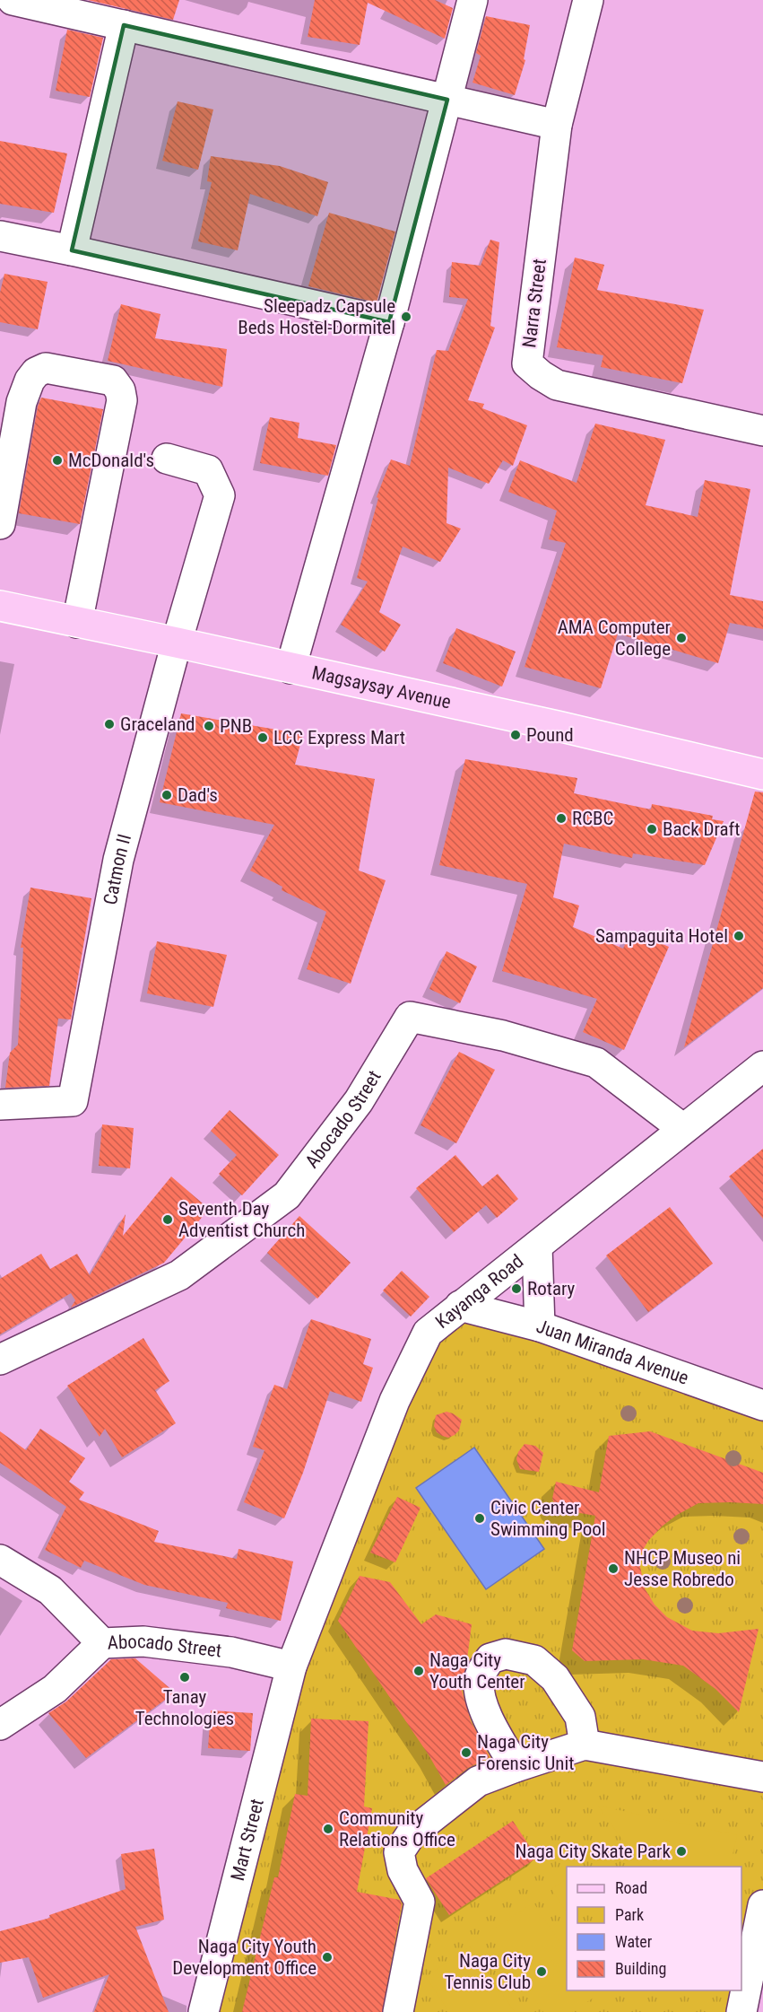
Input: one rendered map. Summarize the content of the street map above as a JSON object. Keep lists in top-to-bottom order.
{
  "streets": {
    "main road": ["Magsaysay Avenue"],
    "street": [
      "Narra Street",
      "Catmon II",
      "Abocado Street",
      "Kayanga Road",
      "Juan Miranda Avenue",
      "Mart Street"
    ]
  },
  "crossings": [
    ["Magsaysay Avenue", "Catmon II"],
    ["Abocado Street", "Kayanga Road"],
    ["Abocado Street", "Mart Street"],
    ["Kayanga Road", "Juan Miranda Avenue"],
    ["Kayanga Road", "Mart Street"]
  ],
  "places": [
    "Sleepadz Capsule Beds Hostel-Dormitel",
    "McDonald's",
    "AMA Computer College",
    "Graceland",
    "PNB",
    "Pound",
    "LCC Express Mart",
    "Dad's",
    "RCBC",
    "Back Draft",
    "Sampaguita Hotel",
    "Seventh Day Adventist Church",
    "Rotary",
    "Civic Center Swimming Pool",
    "NHCP Museo ni Jesse Robredo",
    "Naga City Youth Center",
    "Tanay Technologies",
    "Naga City Forensic Unit",
    "Community Relations Office",
    "Naga City Skate Park",
    "Naga City Youth Development Office",
    "Naga City Tennis Club"
  ],
  "legend": [
    "Road",
    "Park",
    "Water",
    "Building"
  ]
}
